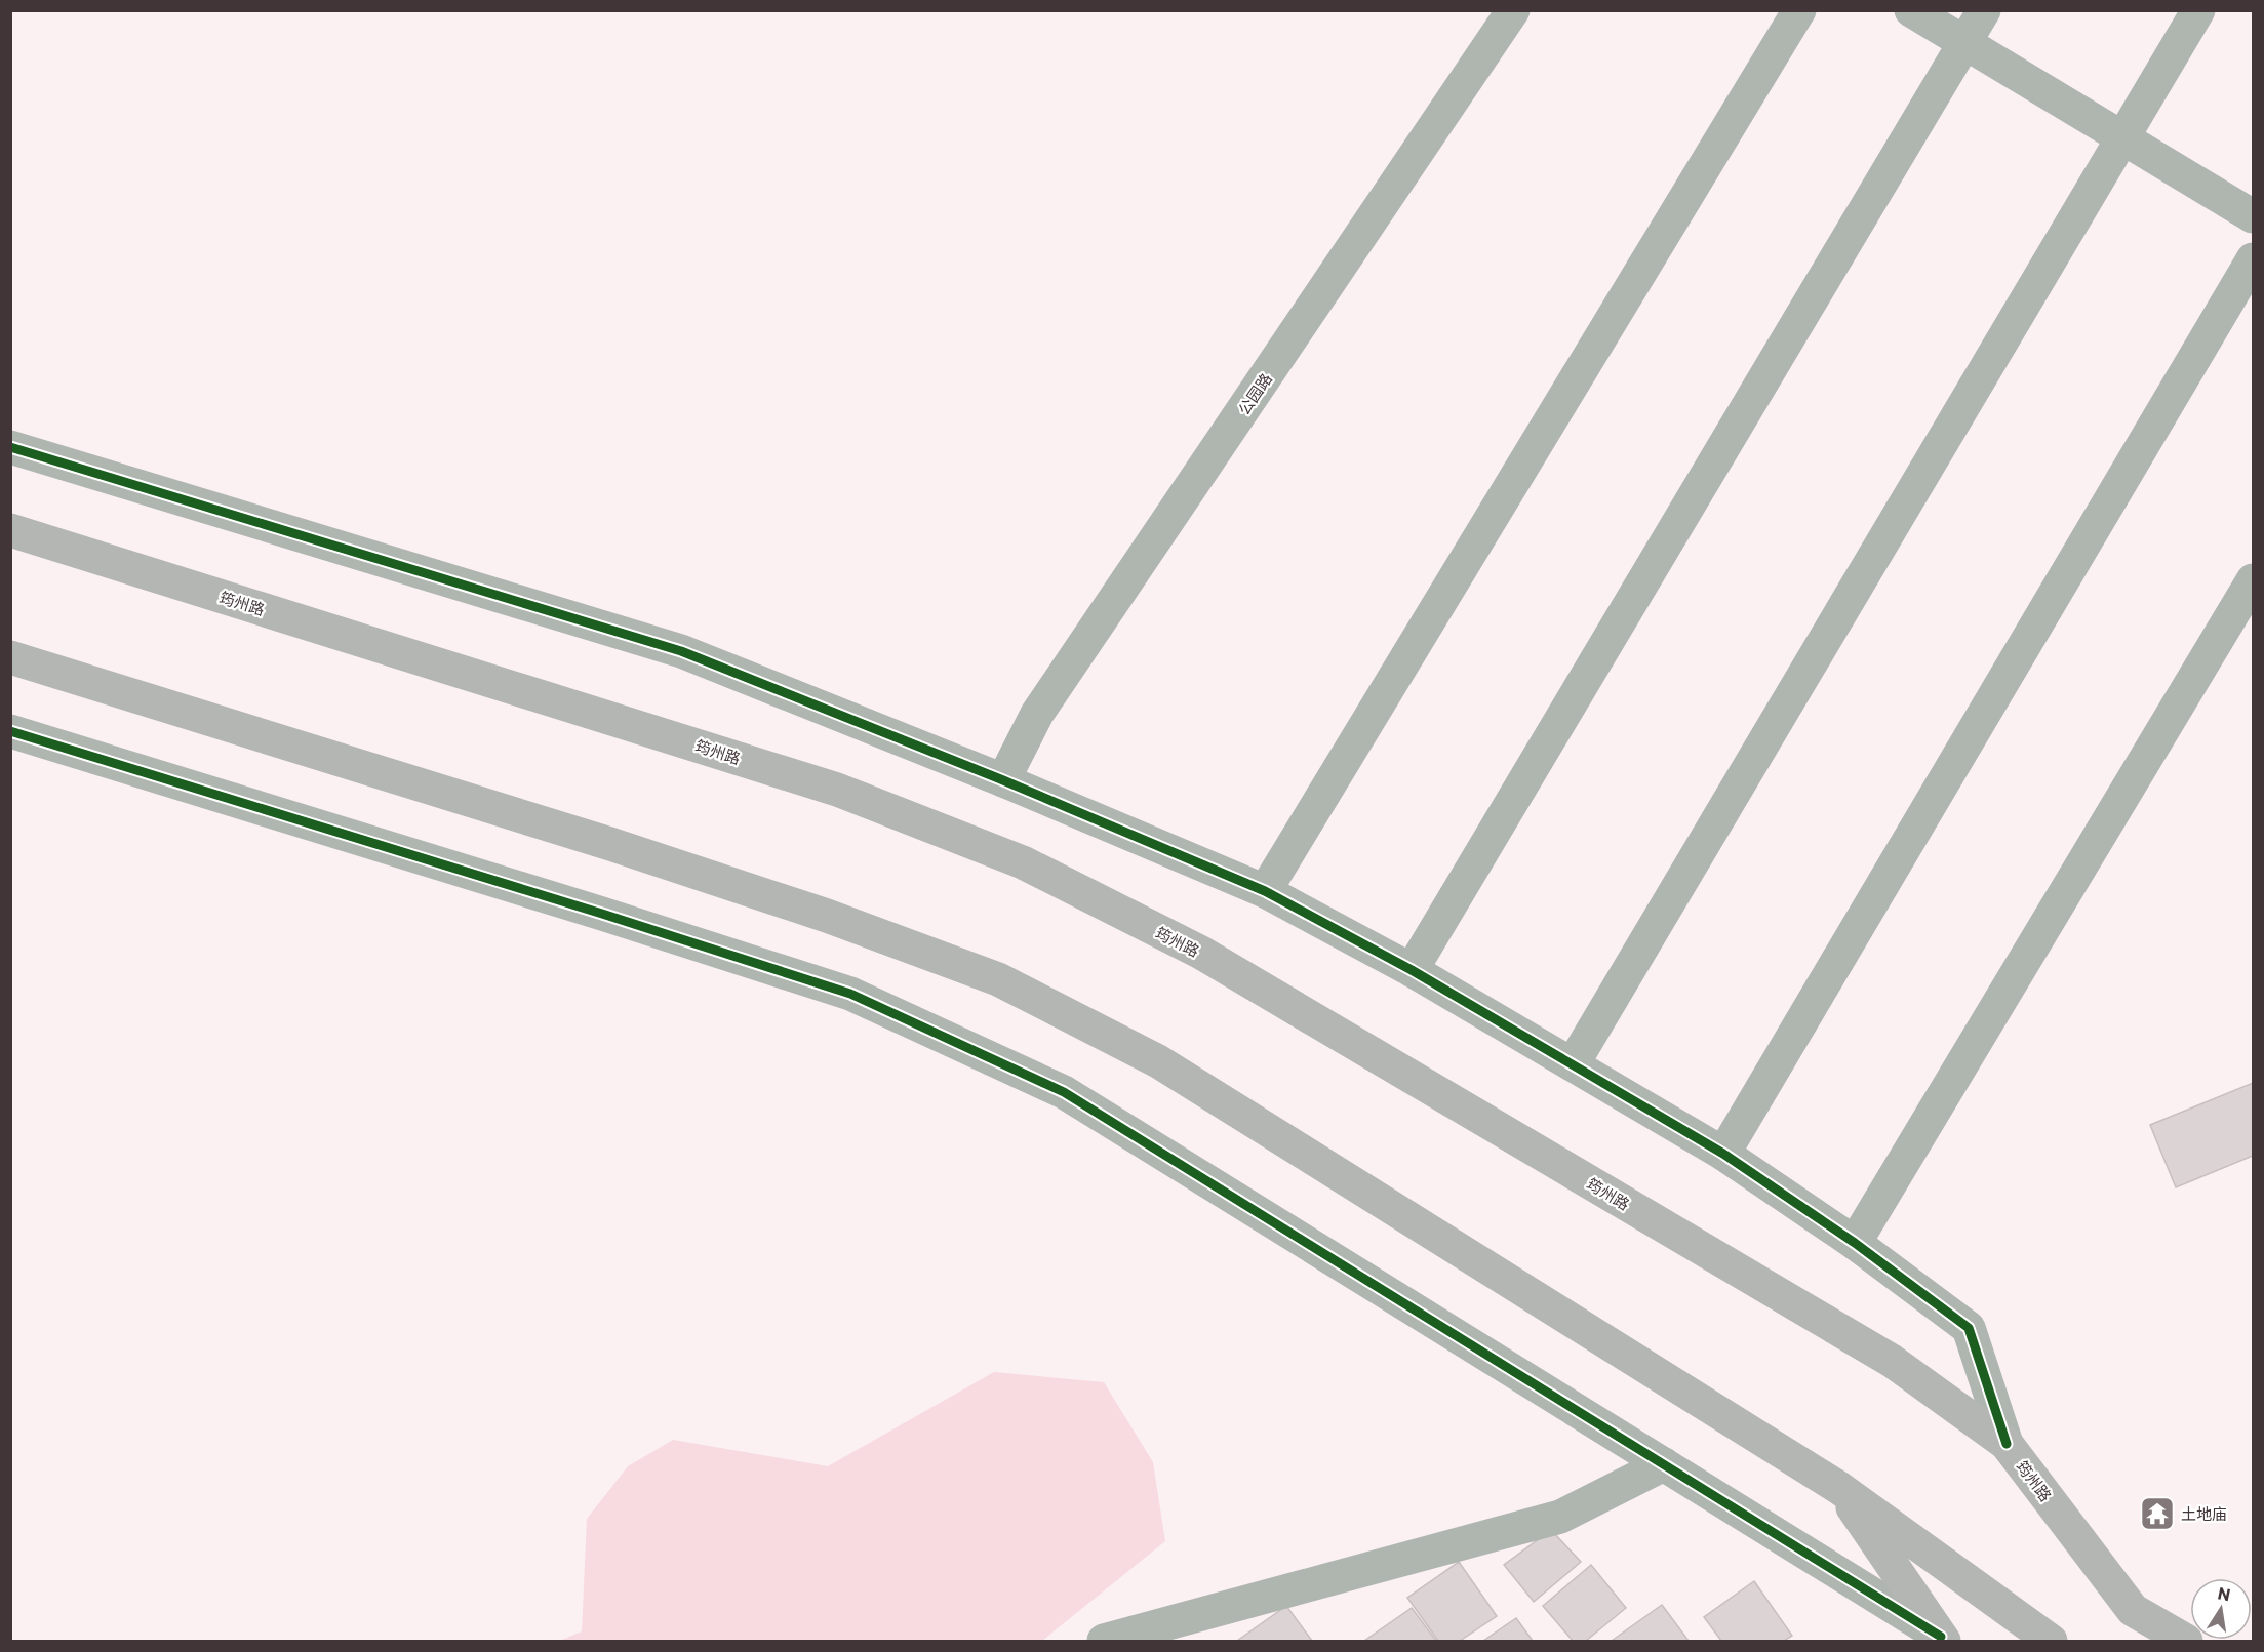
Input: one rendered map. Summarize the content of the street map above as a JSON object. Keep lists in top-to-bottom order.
{
  "streets": {
    "main road": ["筠州路"],
    "street": ["公园路"]
  },
  "places": {
    "temple": ["土地庙"]
  },
  "north": "top"
}
